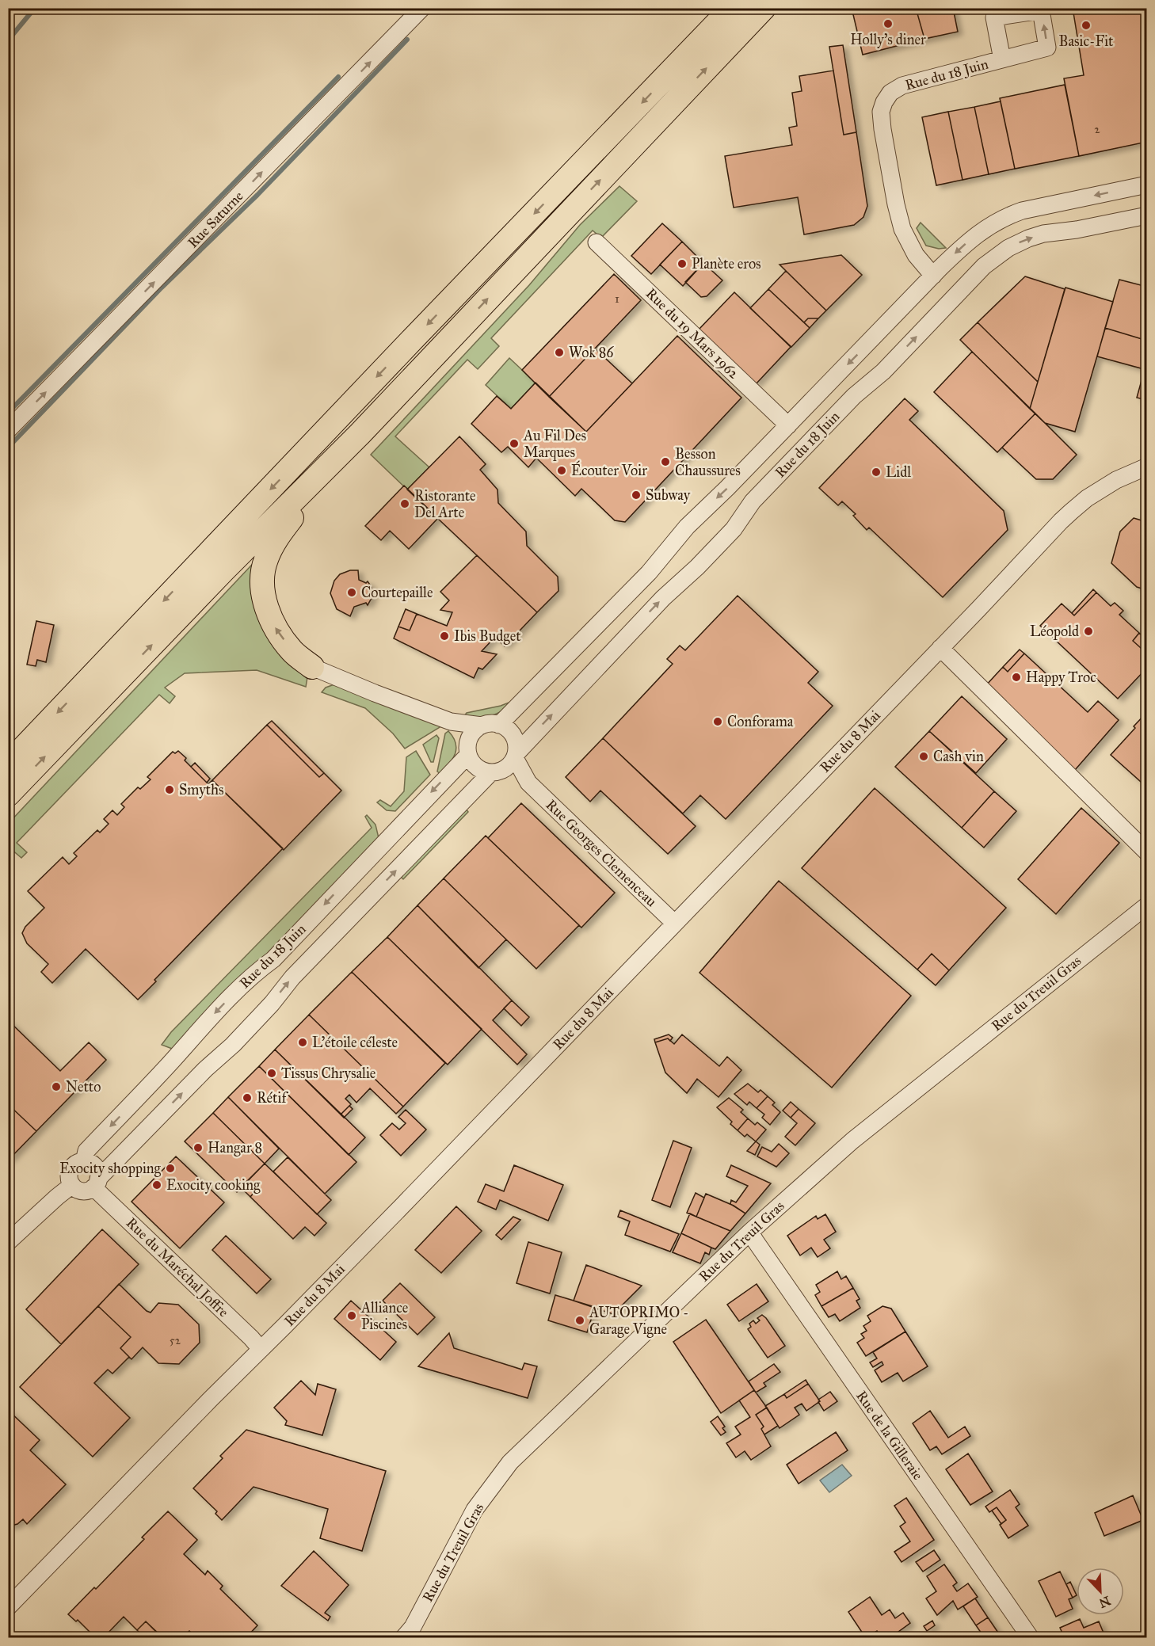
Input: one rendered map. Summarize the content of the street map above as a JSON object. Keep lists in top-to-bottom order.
{
  "streets": {
    "street": [
      "Rue du 18 Juin",
      "Rue Saturne",
      "Rue du 19 Mars 1962",
      "Rue du 8 Mai",
      "Rue Georges Clemenceau",
      "Rue du Treuil Gras",
      "Rue du Maréchal Joffre",
      "Rue de la Gilleraie"
    ]
  },
  "crossings": [
    ["Rue du 18 Juin", "Rue du 19 Mars 1962"],
    ["Rue du 18 Juin", "Rue du Maréchal Joffre"],
    ["Rue du 8 Mai", "Rue Georges Clemenceau"],
    ["Rue du 8 Mai", "Rue du Maréchal Joffre"],
    ["Rue du Treuil Gras", "Rue de la Gilleraie"]
  ],
  "one_way": ["Rue Saturne"],
  "places": [
    "Holly's diner",
    "Basic-Fit",
    "Planète eros",
    "Wok 86",
    "Au Fil Des Marques",
    "Besson Chaussures",
    "Écouter Voir",
    "Lidl",
    "Subway",
    "Ristorante Del Arte",
    "Courtepaille",
    "Léopold",
    "Ibis Budget",
    "Happy Troc",
    "Conforama",
    "Cash vin",
    "Smyths",
    "L'étoile céleste",
    "Tissus Chrysalie",
    "Netto",
    "Rétif",
    "Hangar 8",
    "Exocity shopping",
    "Exocity cooking",
    "Alliance Piscines",
    "AUTOPRIMO - Garage Vigne"
  ],
  "house_numbers": ["2", "1", "52"],
  "north": "bottom right"
}
